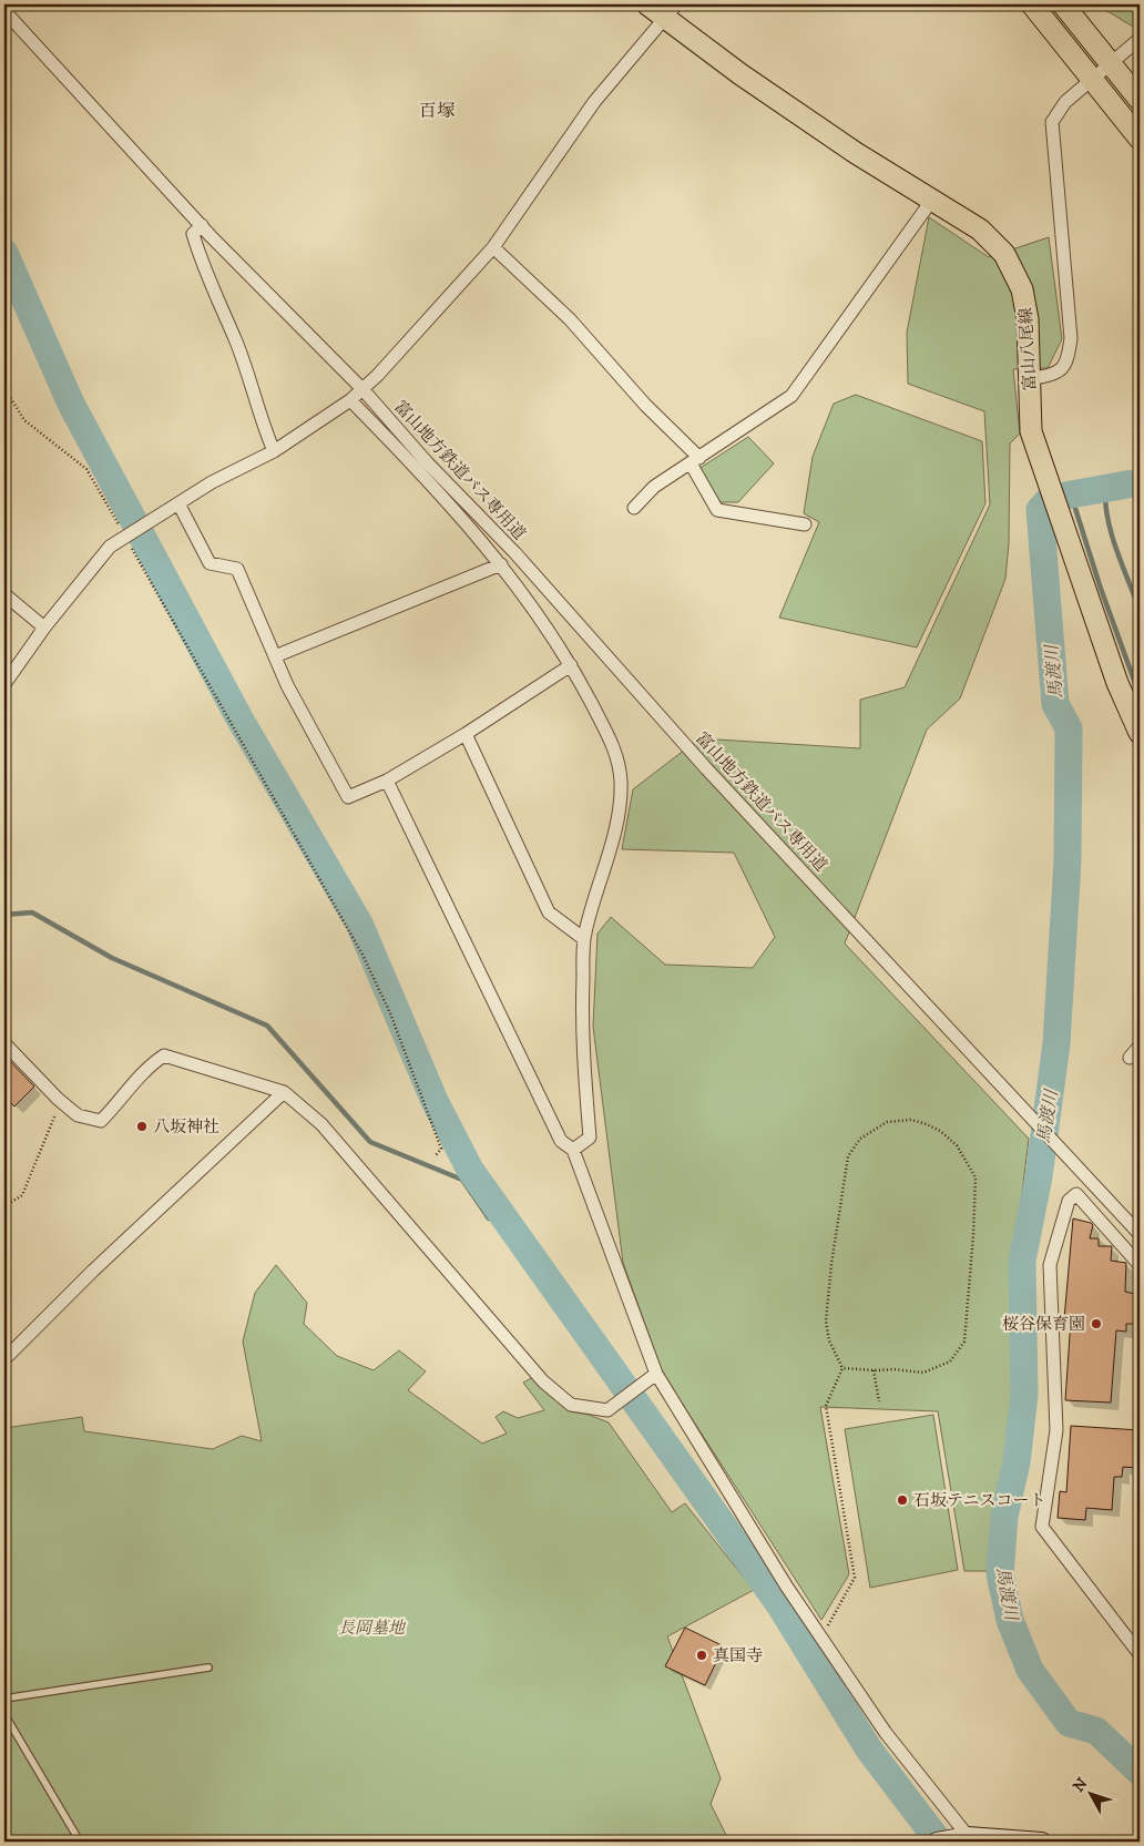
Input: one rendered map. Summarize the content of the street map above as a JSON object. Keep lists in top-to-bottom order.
{
  "streets": {
    "main road": ["富山八尾線"],
    "street": ["富山地方鉄道バス専用道"]
  },
  "districts": ["百塚"],
  "water": ["馬渡川"],
  "parks": ["長岡墓地"],
  "places": [
    "八坂神社",
    "桜谷保育園",
    "石坂テニスコート",
    "真国寺"
  ],
  "north": "top left"
}
